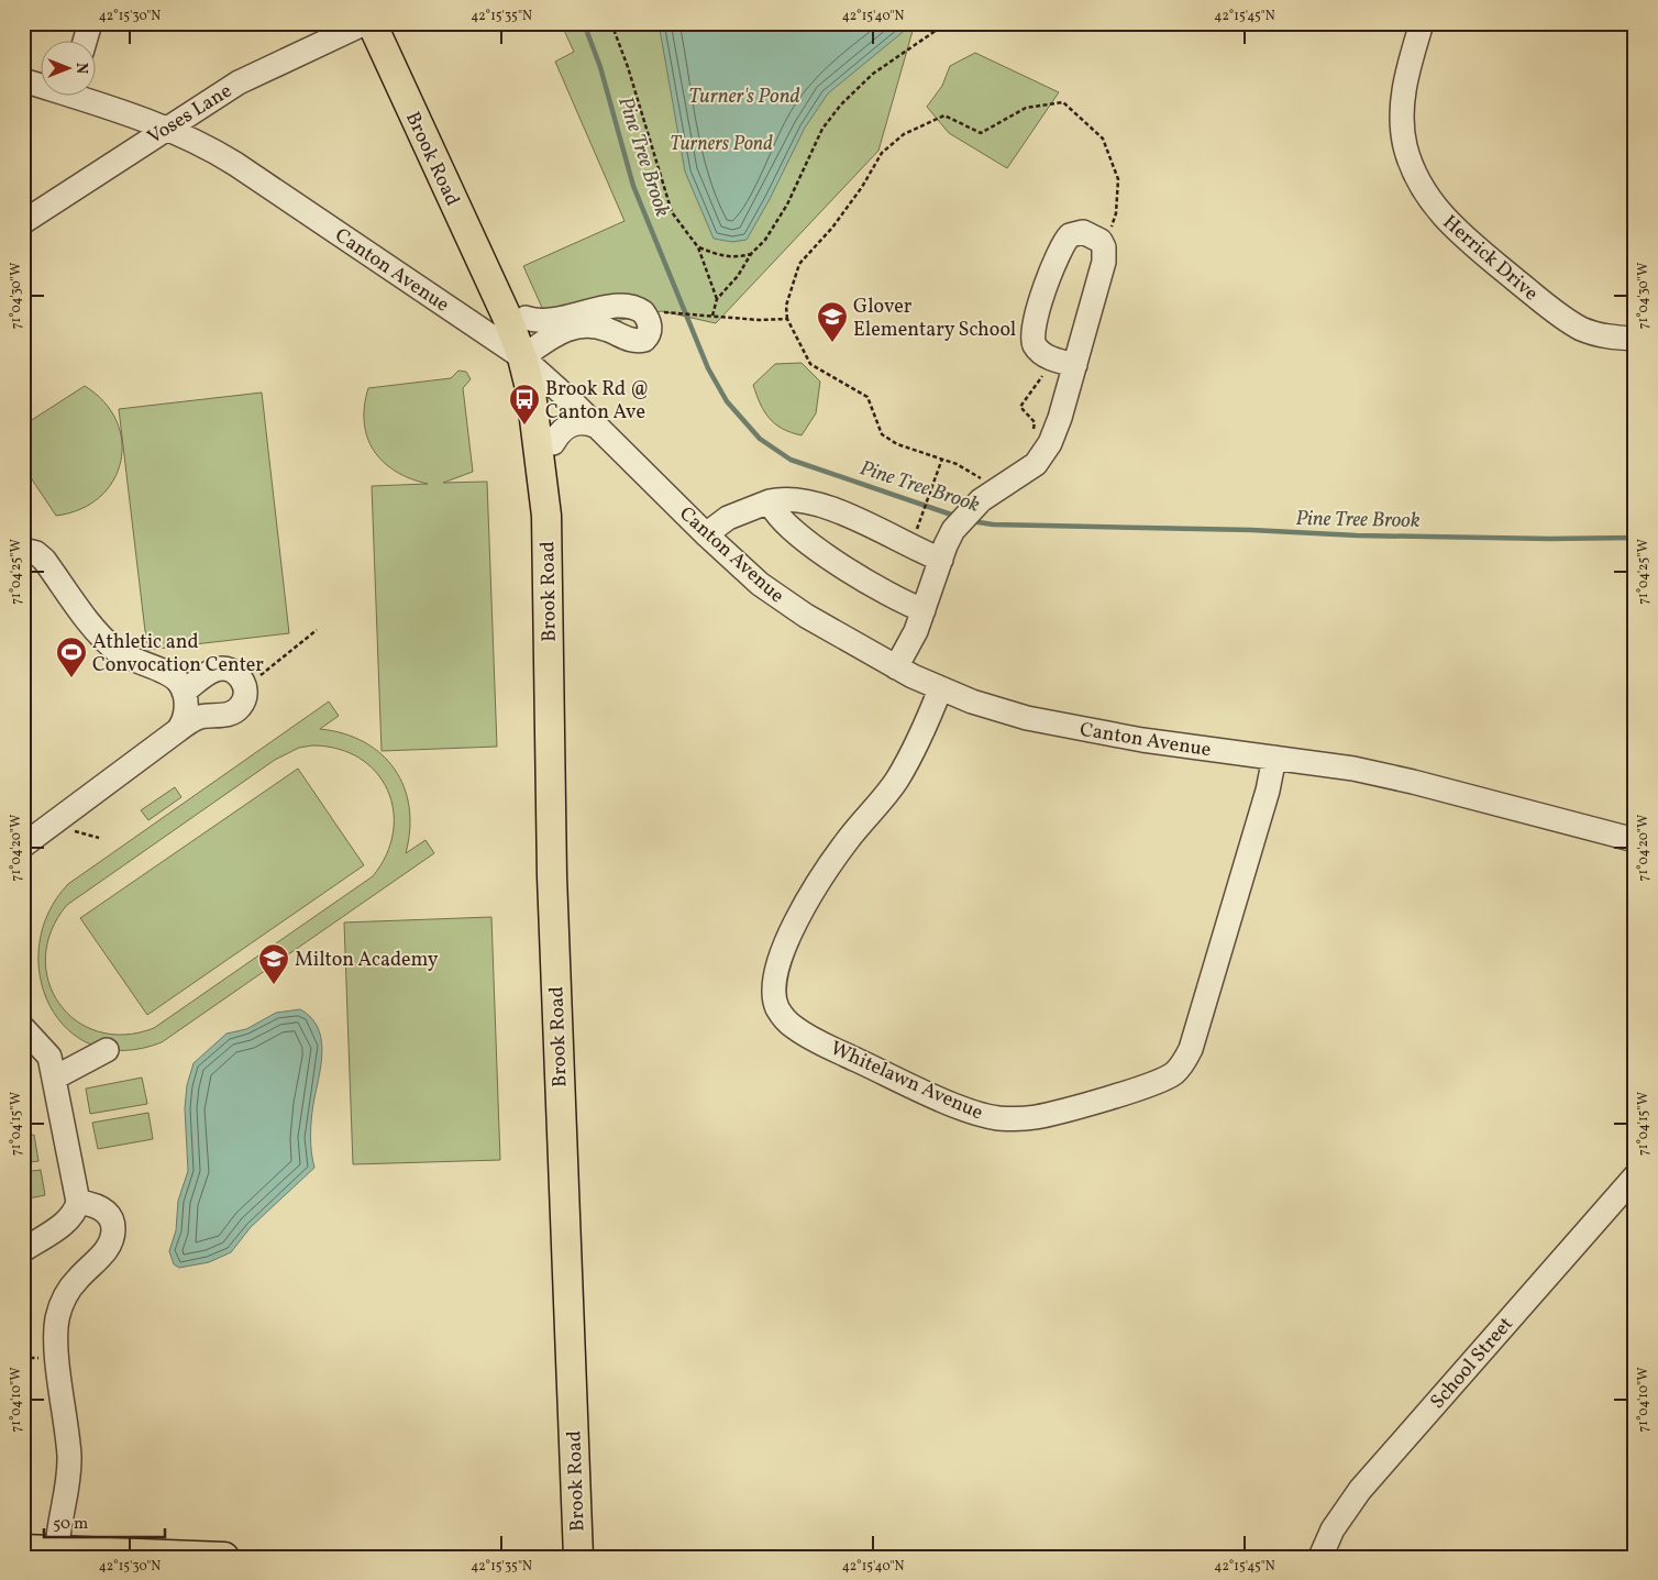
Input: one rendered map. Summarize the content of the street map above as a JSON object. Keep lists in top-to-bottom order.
{
  "streets": {
    "main road": ["Brook Road"],
    "street": [
      "Voses Lane",
      "Herrick Drive",
      "Canton Avenue",
      "Whitelawn Avenue",
      "School Street"
    ]
  },
  "crossings": [
    ["Voses Lane", "Canton Avenue"],
    ["Brook Road", "Canton Avenue"],
    ["Canton Avenue", "Whitelawn Avenue"]
  ],
  "water": ["Turner's Pond", "Pine Tree Brook"],
  "parks": ["Turners Pond"],
  "places": {
    "school or university": ["Glover Elementary School", "Milton Academy"],
    "bus stop": ["Brook Rd @ Canton Ave"],
    "sports": ["Athletic and Convocation Center"]
  },
  "scale_bar": "50 m",
  "north": "right",
  "coordinates": [
    "42°15'30\"N",
    "42°15'35\"N",
    "42°15'40\"N",
    "42°15'45\"N",
    "71°04'30\"W",
    "71°04'25\"W",
    "71°04'20\"W",
    "71°04'15\"W",
    "71°04'10\"W"
  ]
}
